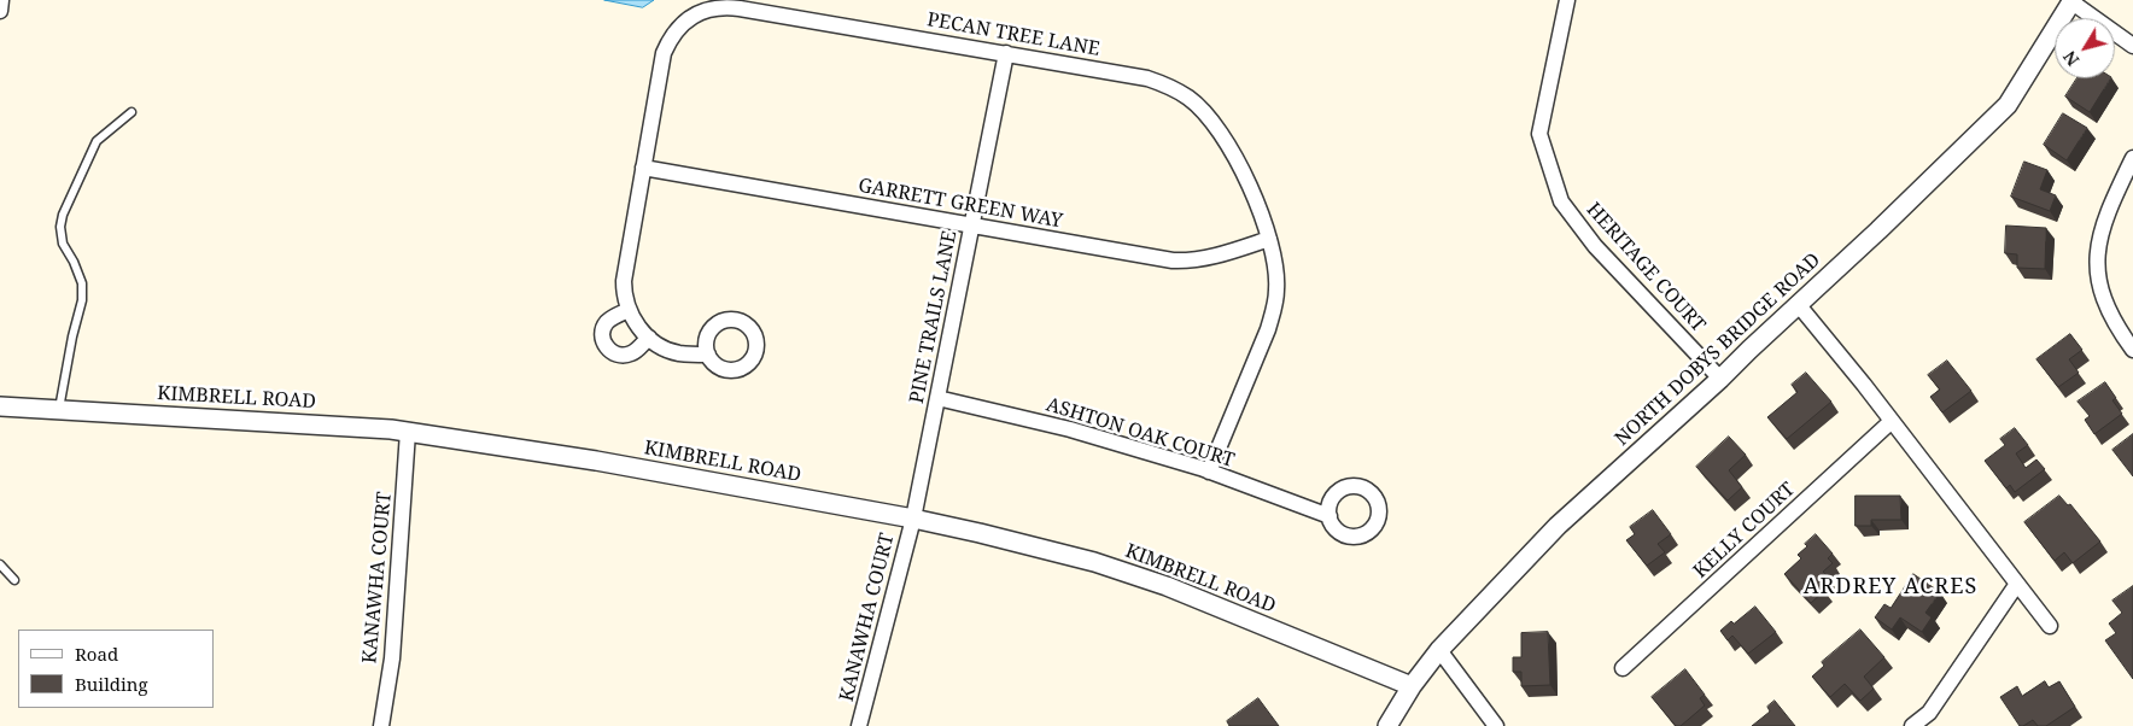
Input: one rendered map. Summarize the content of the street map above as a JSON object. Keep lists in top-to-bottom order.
{
  "streets": {
    "street": [
      "PECAN TREE LANE",
      "GARRETT GREEN WAY",
      "HERITAGE COURT",
      "PINE TRAILS LANE",
      "NORTH DOBYS BRIDGE ROAD",
      "KIMBRELL ROAD",
      "ASHTON OAK COURT",
      "KELLY COURT",
      "KANAWHA COURT"
    ]
  },
  "crossings": [
    ["PECAN TREE LANE", "GARRETT GREEN WAY"],
    ["PECAN TREE LANE", "PINE TRAILS LANE"],
    ["PECAN TREE LANE", "ASHTON OAK COURT"],
    ["GARRETT GREEN WAY", "PINE TRAILS LANE"],
    ["HERITAGE COURT", "NORTH DOBYS BRIDGE ROAD"],
    ["PINE TRAILS LANE", "KIMBRELL ROAD"],
    ["PINE TRAILS LANE", "ASHTON OAK COURT"],
    ["PINE TRAILS LANE", "KANAWHA COURT"],
    ["NORTH DOBYS BRIDGE ROAD", "KIMBRELL ROAD"],
    ["KIMBRELL ROAD", "KANAWHA COURT"]
  ],
  "districts": ["ARDREY ACRES"],
  "legend": ["Road", "Building"],
  "north": "bottom left"
}
